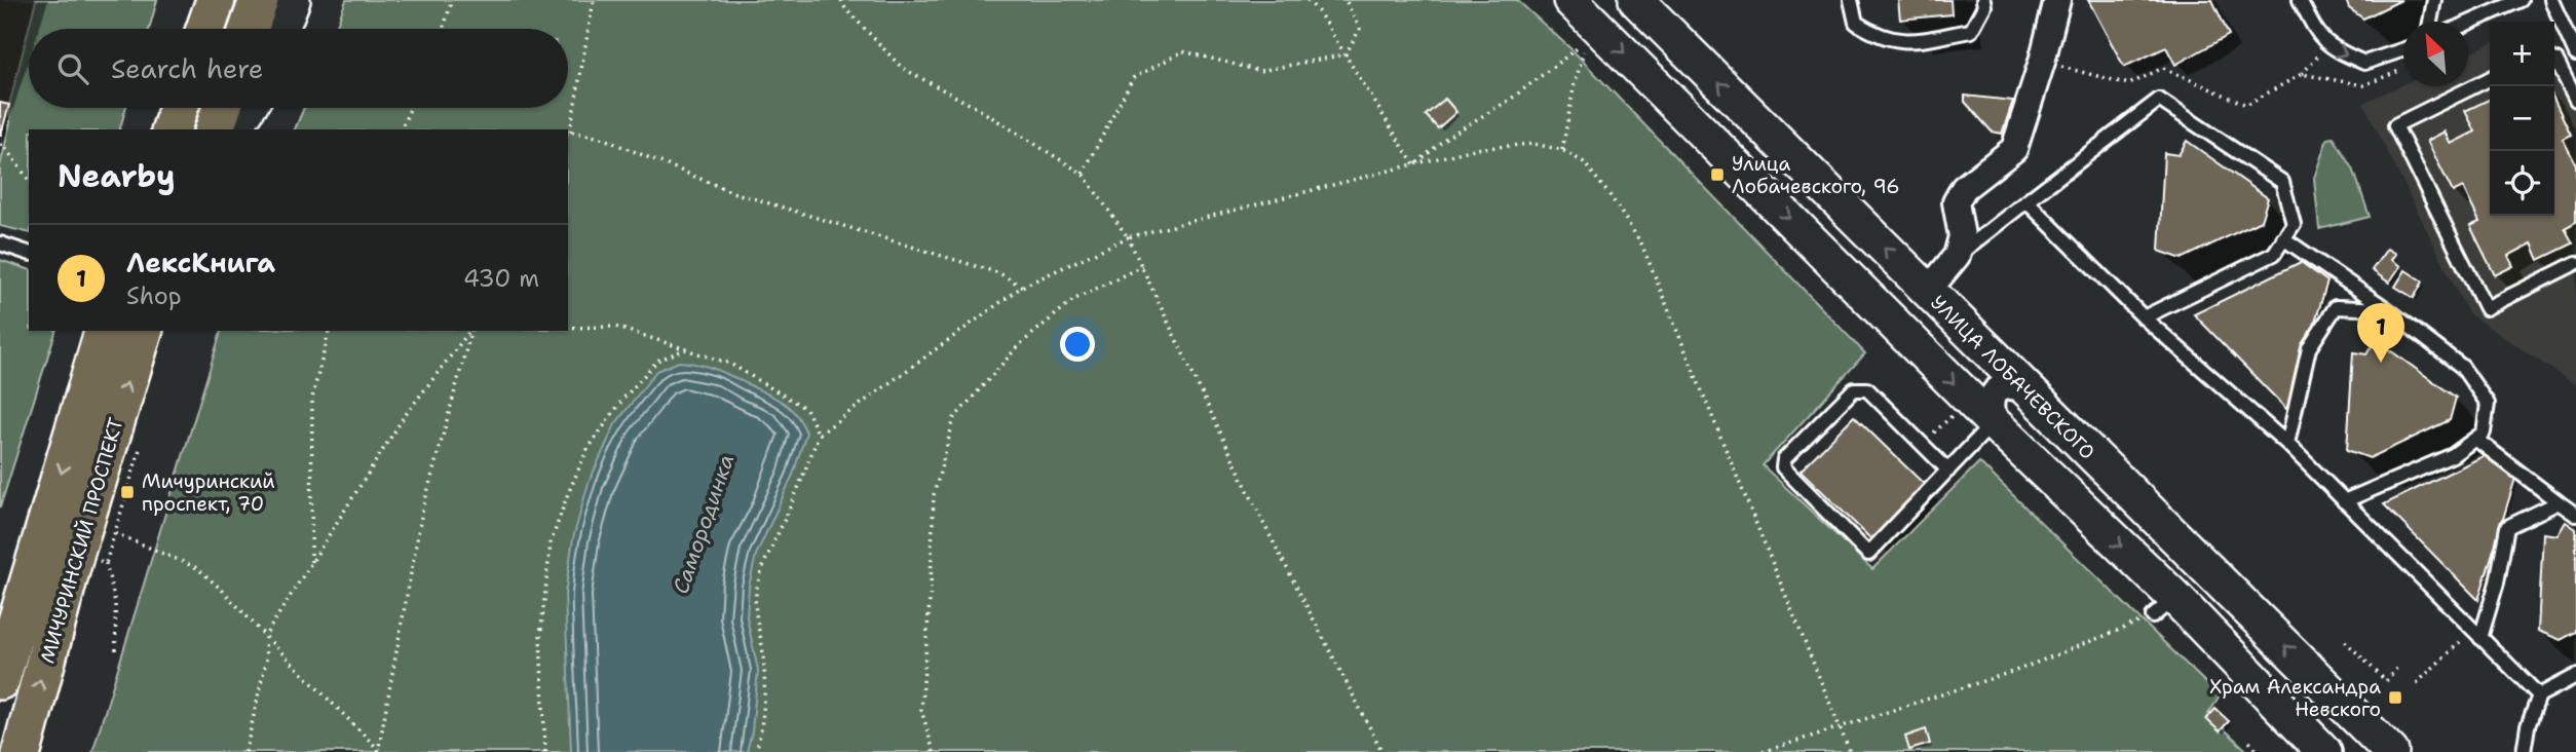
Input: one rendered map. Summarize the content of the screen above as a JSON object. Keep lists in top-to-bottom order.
{
  "streets": {
    "main road": ["УЛИЦА ЛОБАЧЕВСКОГО", "МИЧУРИНСКИЙ ПРОСПЕКТ"]
  },
  "water": ["Самородинка"],
  "places": {
    "transit": ["Улица Лобачевского, 96", "Мичуринский проспект, 70", "Храм Александра Невского"]
  },
  "north": "top left",
  "page": {
    "map_buttons": ["+", "−"],
    "search": "Search here",
    "heading": "Nearby",
    "list": [
      {
        "mark": "1",
        "name": "ЛексКнига",
        "note": "Shop",
        "value": "430 m"
      }
    ],
    "pins": "1"
  }
}
